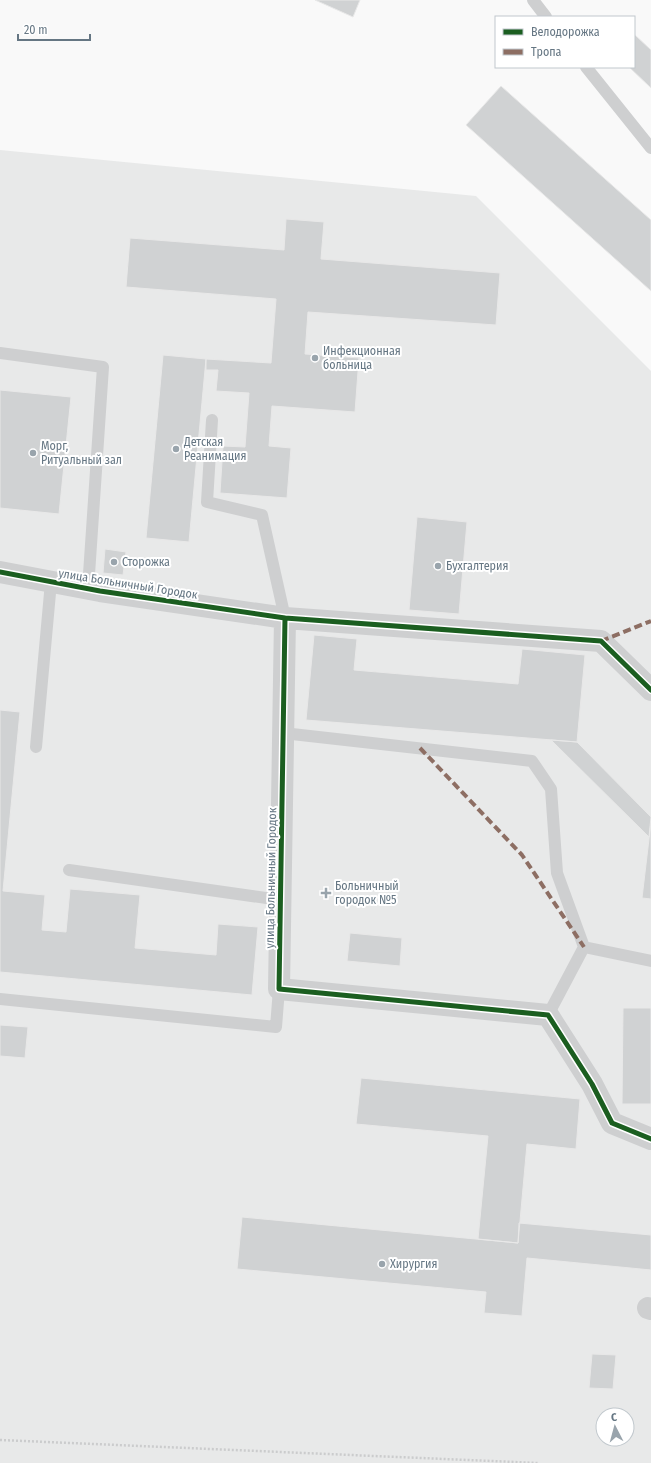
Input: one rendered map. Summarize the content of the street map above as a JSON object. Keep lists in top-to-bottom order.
{
  "streets": {
    "street": ["улица Больничный Городок"]
  },
  "places": {
    "other": [
      "Инфекционная больница",
      "Детская Реанимация",
      "Морг, Ритуальный зал",
      "Сторожка",
      "Бухгалтерия",
      "Хирургия"
    ],
    "health": ["Больничный городок №5"]
  },
  "legend": ["Велодорожка", "Тропа"],
  "scale_bar": "20 m",
  "north": "top"
}
